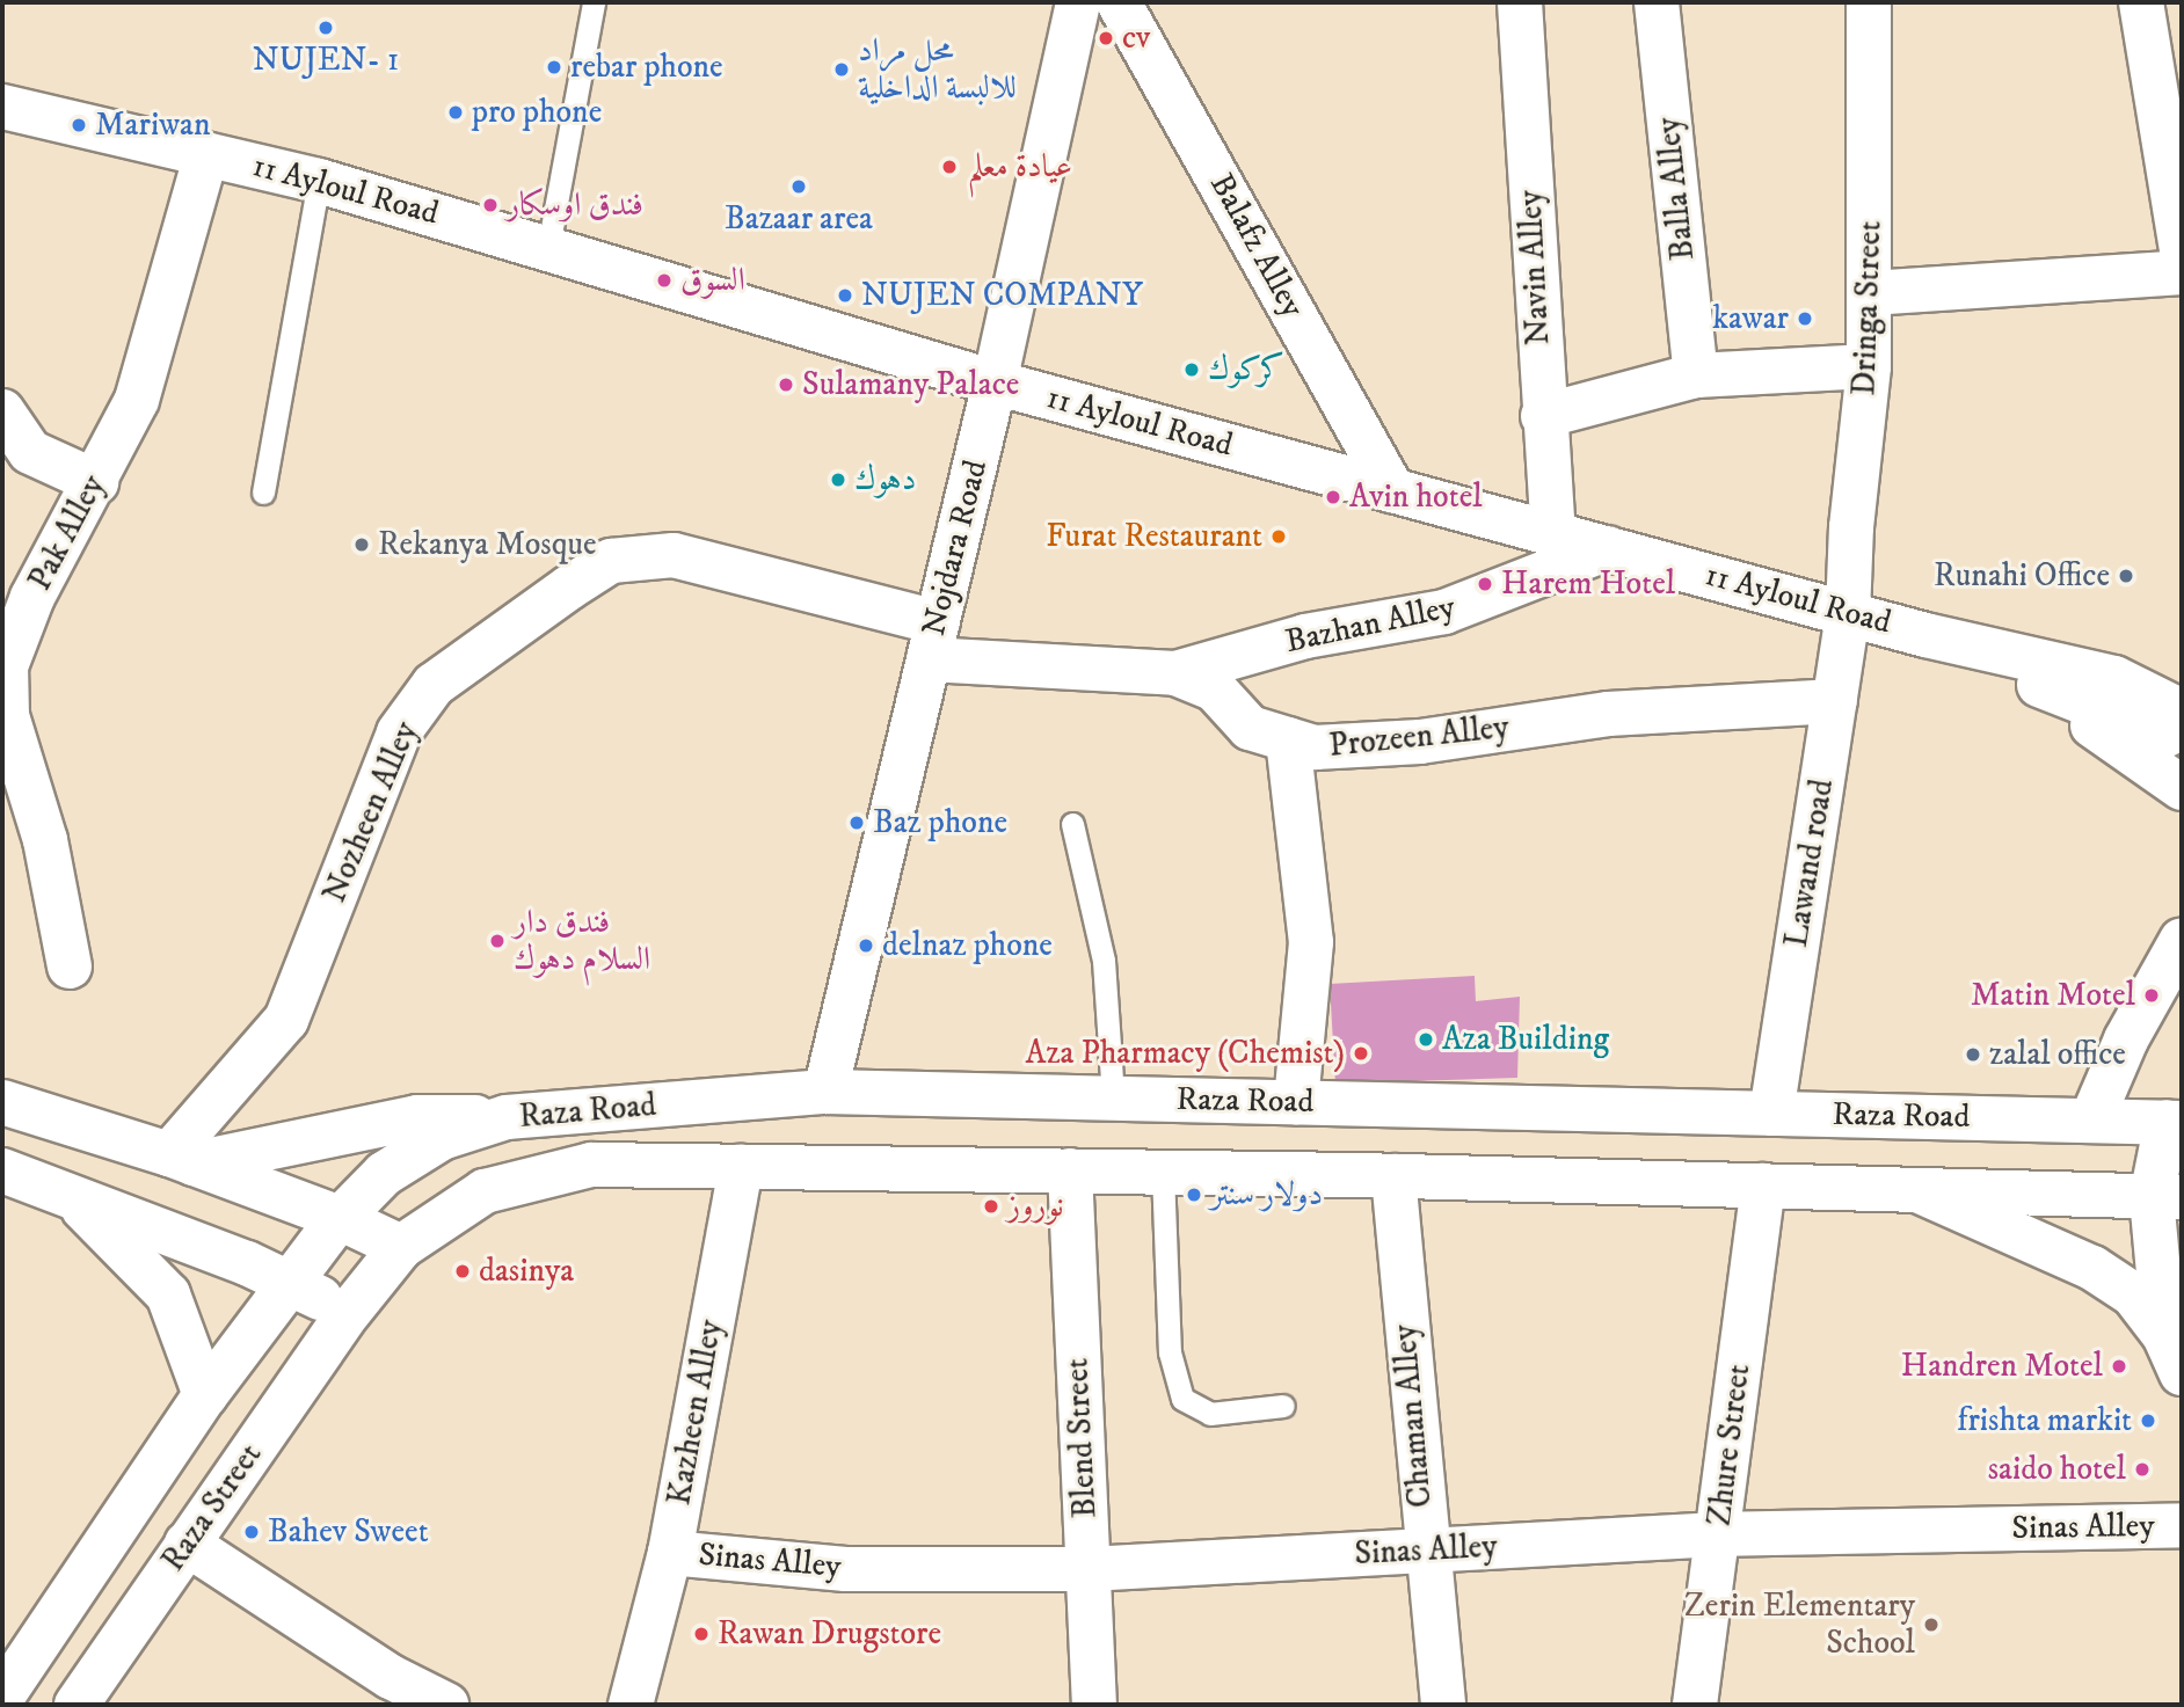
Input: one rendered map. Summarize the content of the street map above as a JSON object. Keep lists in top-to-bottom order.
{
  "streets": {
    "main road": [
      "Balla Alley",
      "11 Ayloul Road",
      "Balafz Alley",
      "Navin Alley",
      "Dringa Street",
      "Pak Alley",
      "Nojdara Road",
      "Bazhan Alley",
      "Prozeen Alley",
      "Nozheen Alley",
      "Lawand road",
      "Raza Road",
      "Kazheen Alley",
      "Chaman Alley",
      "Blend Street",
      "Zhure Street",
      "Raza Street",
      "Sinas Alley"
    ]
  },
  "crossings": [
    ["11 Ayloul Road", "Balafz Alley"],
    ["11 Ayloul Road", "Navin Alley"],
    ["11 Ayloul Road", "Dringa Street"],
    ["11 Ayloul Road", "Pak Alley"],
    ["11 Ayloul Road", "Nojdara Road"],
    ["11 Ayloul Road", "Bazhan Alley"],
    ["11 Ayloul Road", "Lawand road"],
    ["Dringa Street", "Lawand road"],
    ["Nojdara Road", "Prozeen Alley"],
    ["Nojdara Road", "Nozheen Alley"],
    ["Nojdara Road", "Raza Road"],
    ["Bazhan Alley", "Prozeen Alley"],
    ["Prozeen Alley", "Nozheen Alley"],
    ["Prozeen Alley", "Lawand road"],
    ["Lawand road", "Raza Road"],
    ["Raza Road", "Kazheen Alley"],
    ["Raza Road", "Chaman Alley"],
    ["Raza Road", "Blend Street"],
    ["Raza Road", "Zhure Street"],
    ["Raza Road", "Raza Street"],
    ["Kazheen Alley", "Sinas Alley"],
    ["Chaman Alley", "Sinas Alley"],
    ["Blend Street", "Sinas Alley"],
    ["Zhure Street", "Sinas Alley"]
  ],
  "places": [
    "NUJEN- 1",
    "cv",
    "rebar phone",
    "محل مراد للالبسة الداخلية",
    "pro phone",
    "Mariwan",
    "عيادة معلم",
    "Bazaar area",
    "فندق اوسكار",
    "السوق",
    "NUJEN COMPANY",
    "kawar",
    "كركوك",
    "Sulamany Palace",
    "دهوك",
    "Avin hotel",
    "Furat Restaurant",
    "Rekanya Mosque",
    "Runahi Office",
    "Harem Hotel",
    "Baz phone",
    "فندق دار السلام دهوك",
    "delnaz phone",
    "Matin Motel",
    "Aza Building",
    "Aza Pharmacy (Chemist)",
    "zalal office",
    "دولار سنتر",
    "نوروز",
    "dasinya",
    "Handren Motel",
    "frishta markit",
    "saido hotel",
    "Bahev Sweet",
    "Zerin Elementary School",
    "Rawan Drugstore"
  ]
}
